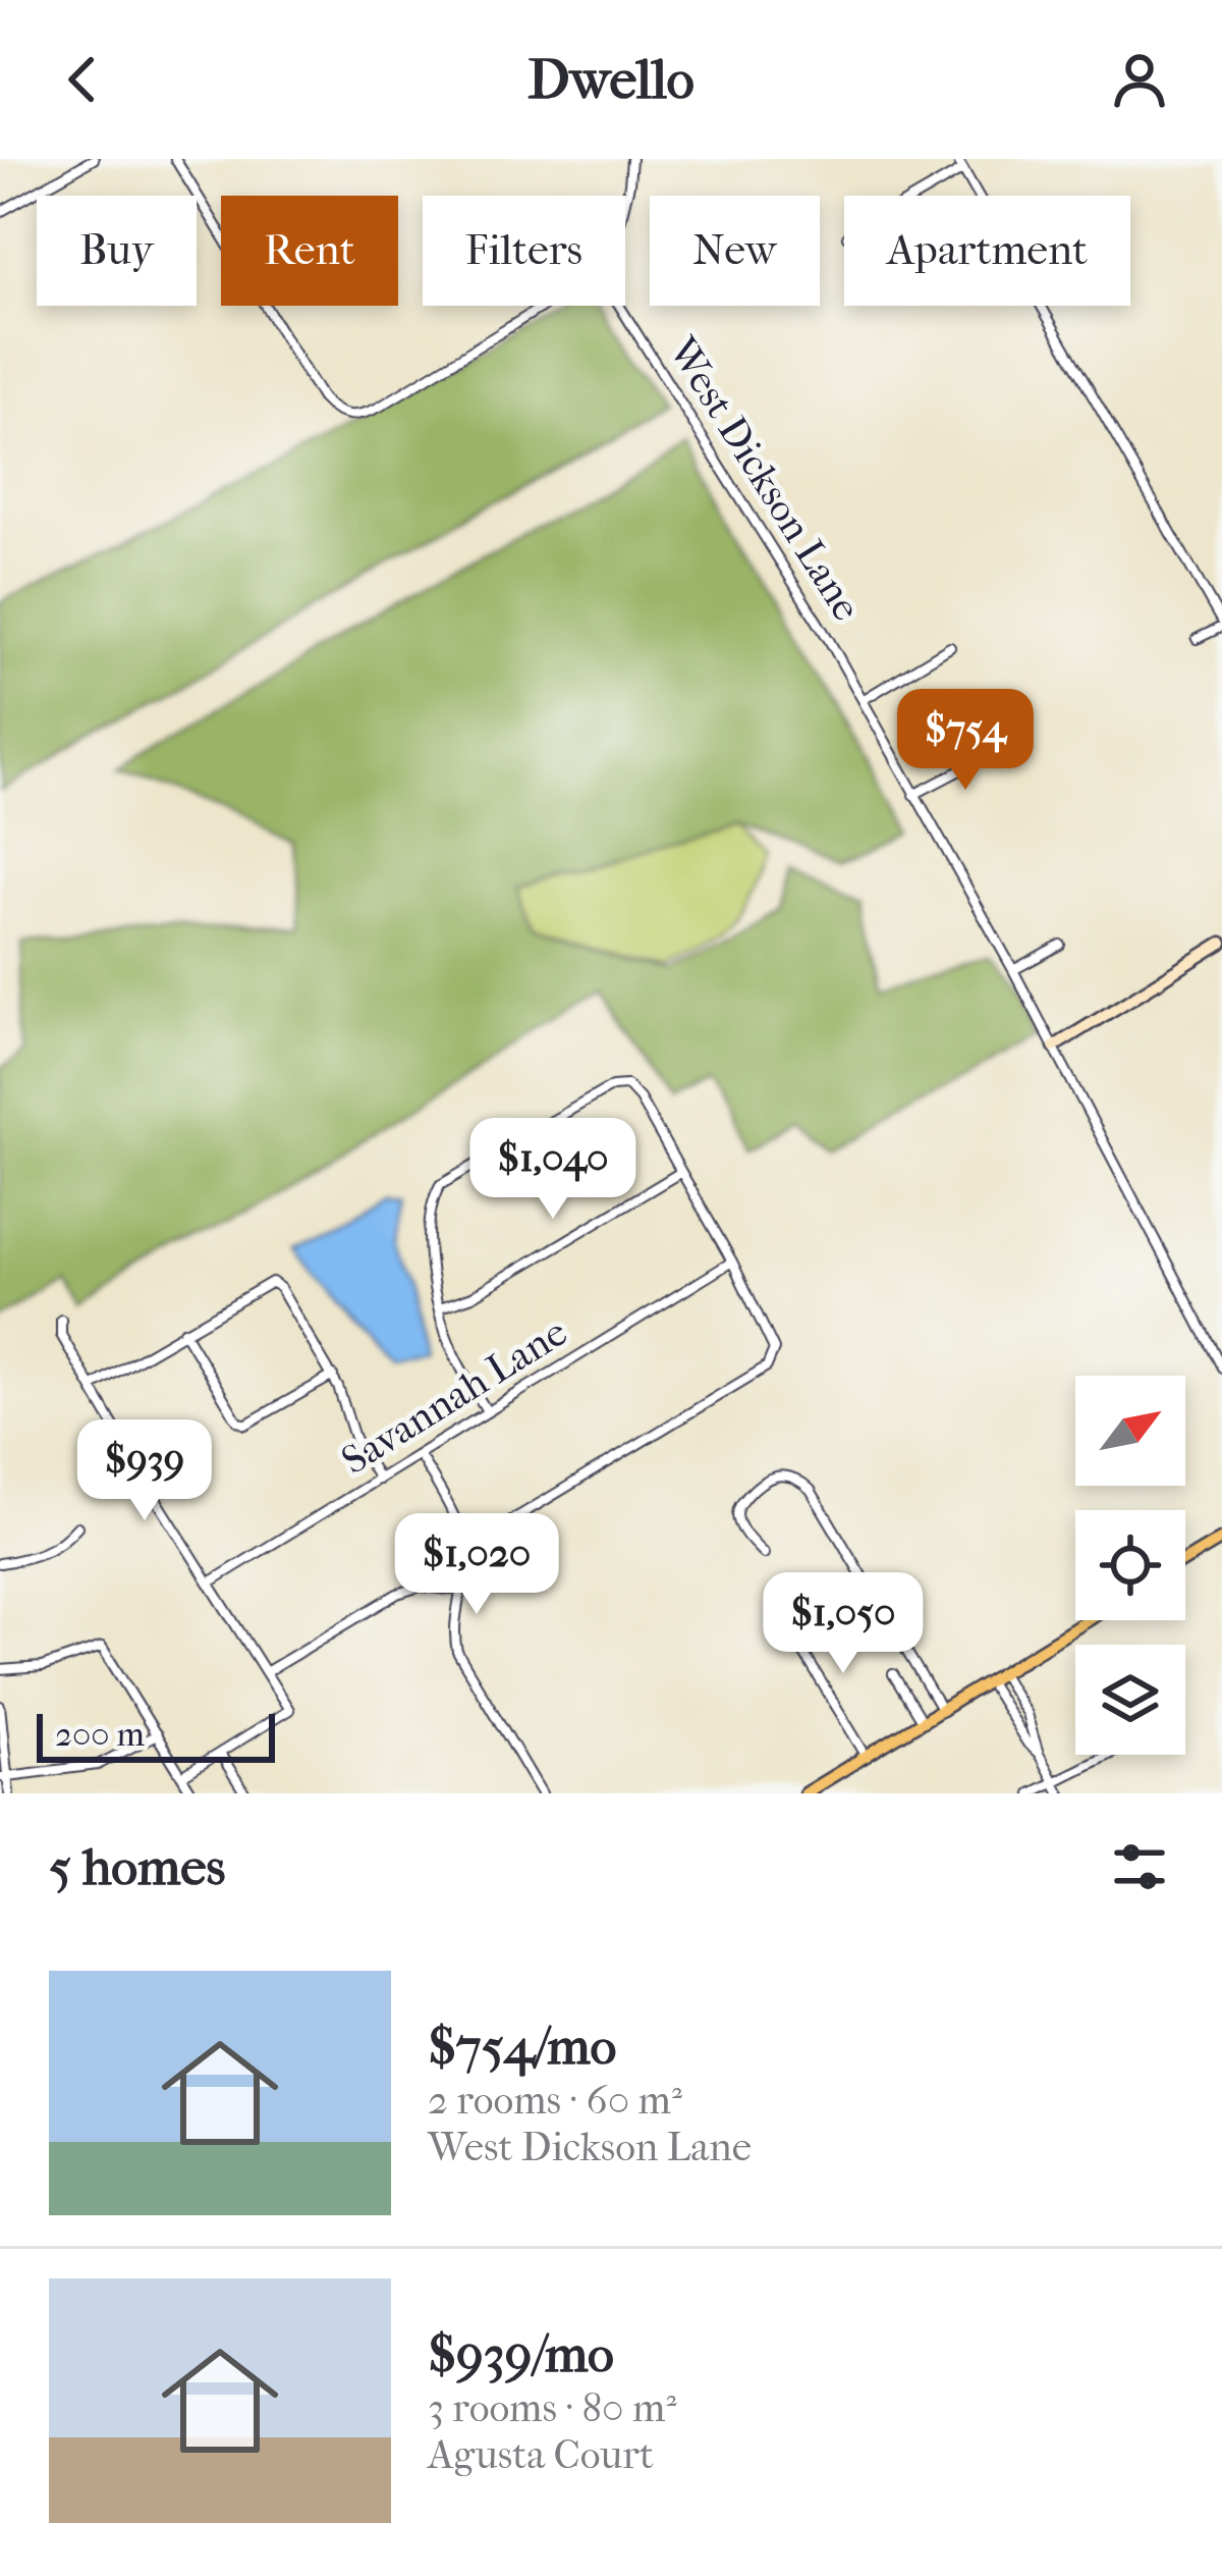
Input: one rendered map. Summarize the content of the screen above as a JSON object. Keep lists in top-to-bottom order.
{
  "streets": {
    "street": ["West Dickson Lane", "Savannah Lane"]
  },
  "scale_bar": "200 m",
  "north": "top right",
  "page": {
    "header": "Dwello",
    "chip": [
      "Buy",
      "Rent",
      "Filters",
      "New",
      "Apartment"
    ],
    "price": [
      "$754",
      "$1,040",
      "$939",
      "$1,020",
      "$1,050"
    ],
    "scale": "200 m",
    "heading": "5 homes",
    "list": [
      {
        "name": "$754/mo",
        "note": "2 rooms · 60 m² · West Dickson Lane"
      },
      {
        "name": "$939/mo",
        "note": "3 rooms · 80 m² · Agusta Court"
      }
    ]
  }
}
